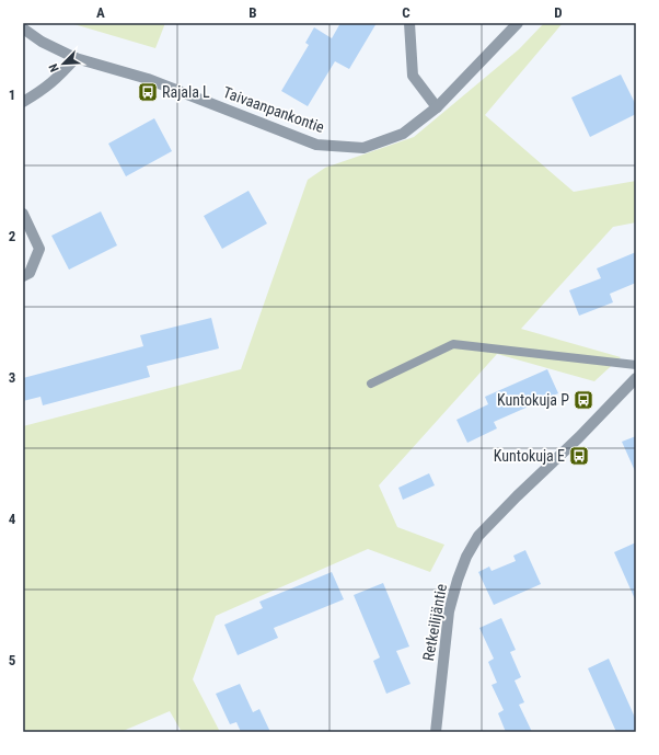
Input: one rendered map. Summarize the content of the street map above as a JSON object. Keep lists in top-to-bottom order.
{
  "streets": {
    "street": ["Taivaanpankontie", "Retkeilijäntie"]
  },
  "places": {
    "bus stop": ["Rajala L", "Kuntokuja P", "Kuntokuja E"]
  },
  "north": "bottom left",
  "grid": {
    "columns": [
      "A",
      "B",
      "C",
      "D"
    ],
    "rows": [
      "1",
      "2",
      "3",
      "4",
      "5"
    ]
  }
}
